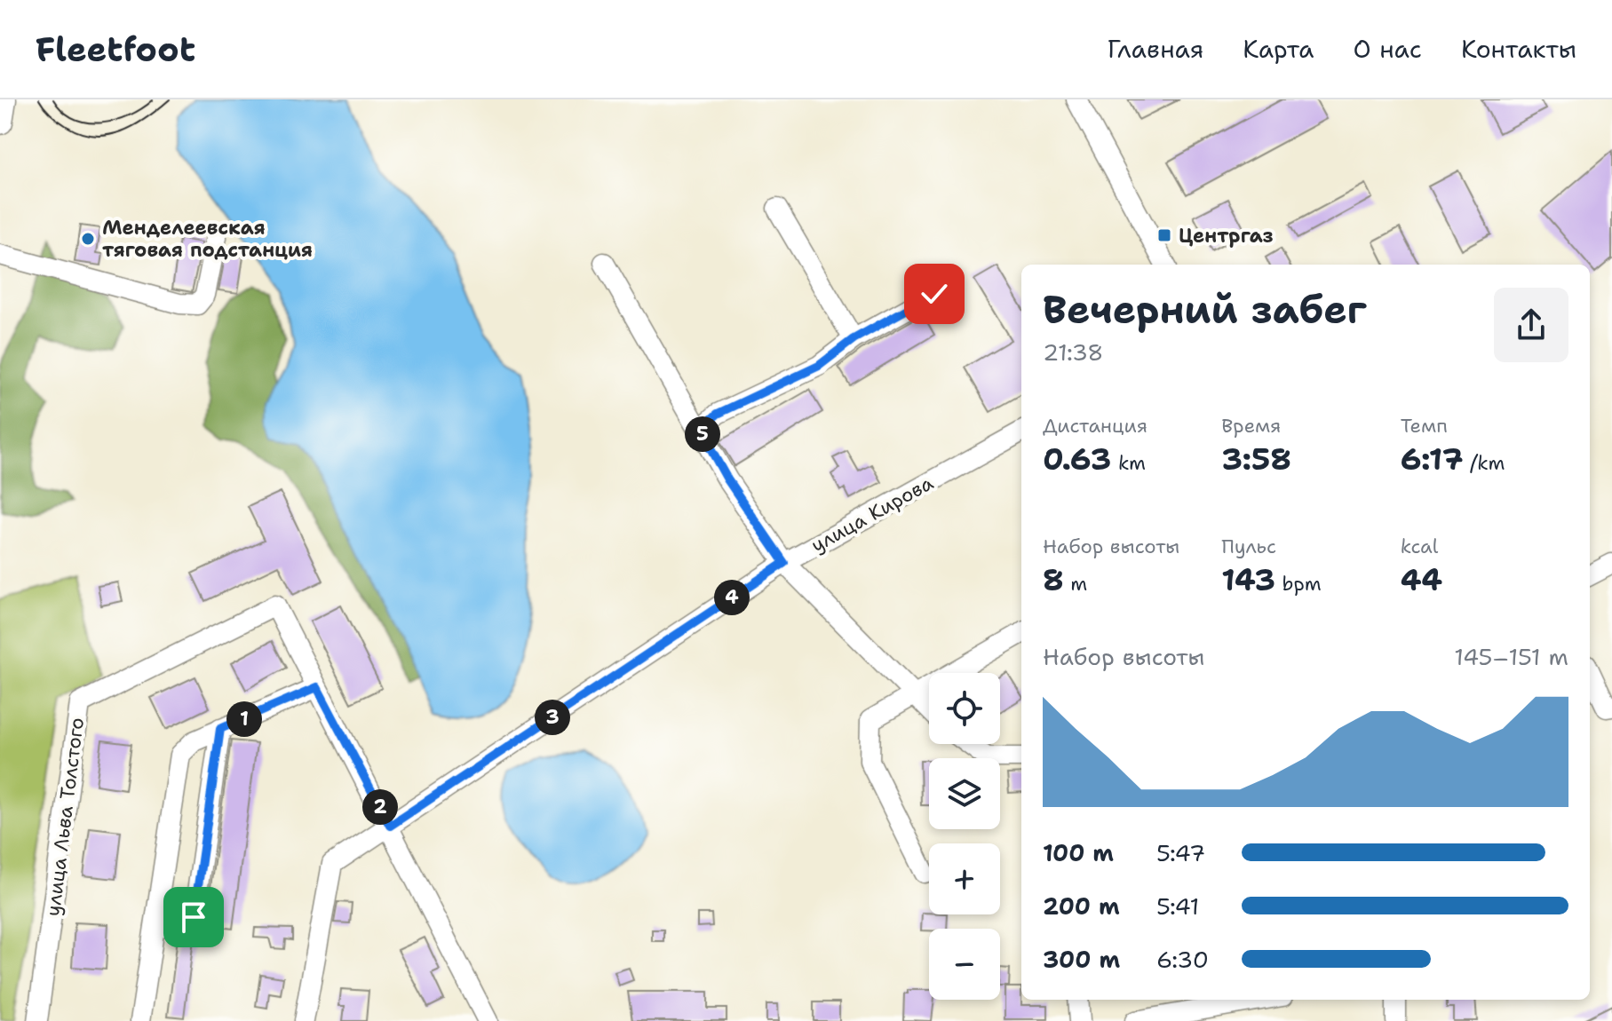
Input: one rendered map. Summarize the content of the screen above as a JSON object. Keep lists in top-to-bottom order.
{
  "streets": {
    "street": ["улица Кирова", "улица Льва Толстого"]
  },
  "places": {
    "transit": ["Центргаз"],
    "other": ["Менделеевская тяговая подстанция"]
  },
  "page": {
    "header": "Fleetfoot",
    "nav": [
      "Главная",
      "Карта",
      "О нас",
      "Контакты"
    ],
    "heading": ["Вечерний забег", "21:38"],
    "stats": [
      ["Дистанция", "0.63 km"],
      ["Время", "3:58"],
      ["Темп", "6:17 /km"],
      ["Набор высоты", "8 m"],
      ["Пульс", "143 bpm"],
      ["kcal", "44"]
    ],
    "pins": [
      "5",
      "4",
      "3",
      "1",
      "2"
    ],
    "chart": ["Набор высоты", "145–151 m"],
    "map_buttons": ["+", "−"],
    "list": [
      {
        "name": "100 m",
        "note": "5:47"
      },
      {
        "name": "200 m",
        "note": "5:41"
      },
      {
        "name": "300 m",
        "note": "6:30"
      }
    ]
  }
}
